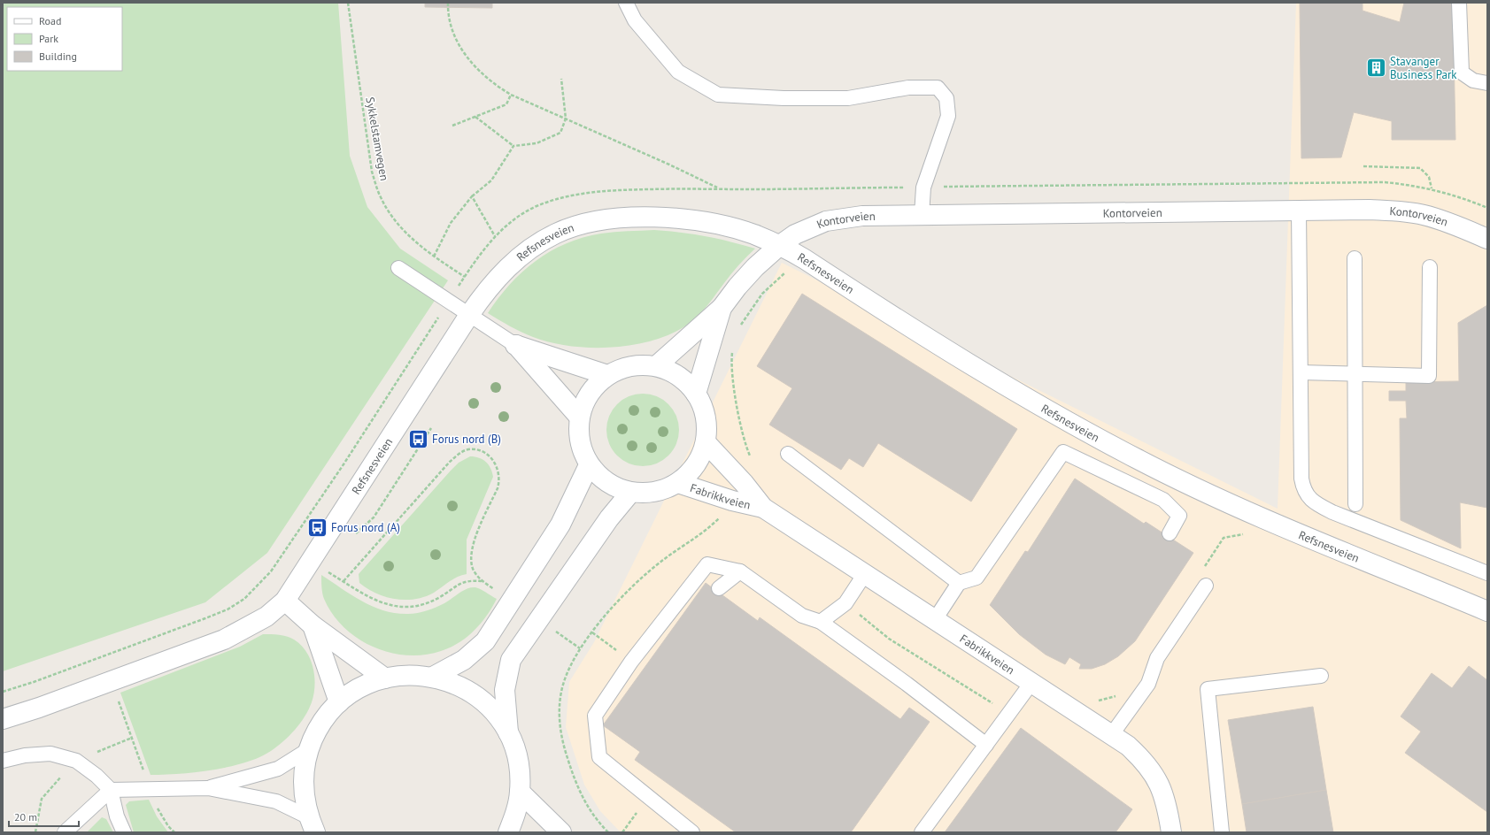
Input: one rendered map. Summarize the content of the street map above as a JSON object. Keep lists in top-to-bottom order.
{
  "streets": {
    "street": ["Kontorveien", "Refsnesveien", "Fabrikkveien"],
    "path": ["Sykkelstamvegen"]
  },
  "crossings": [
    ["Kontorveien", "Refsnesveien"]
  ],
  "places": {
    "building": ["Stavanger Business Park"],
    "bus stop": ["Forus nord (B)", "Forus nord (A)"]
  },
  "legend": ["Road", "Park", "Building"],
  "scale_bar": "20 m"
}
